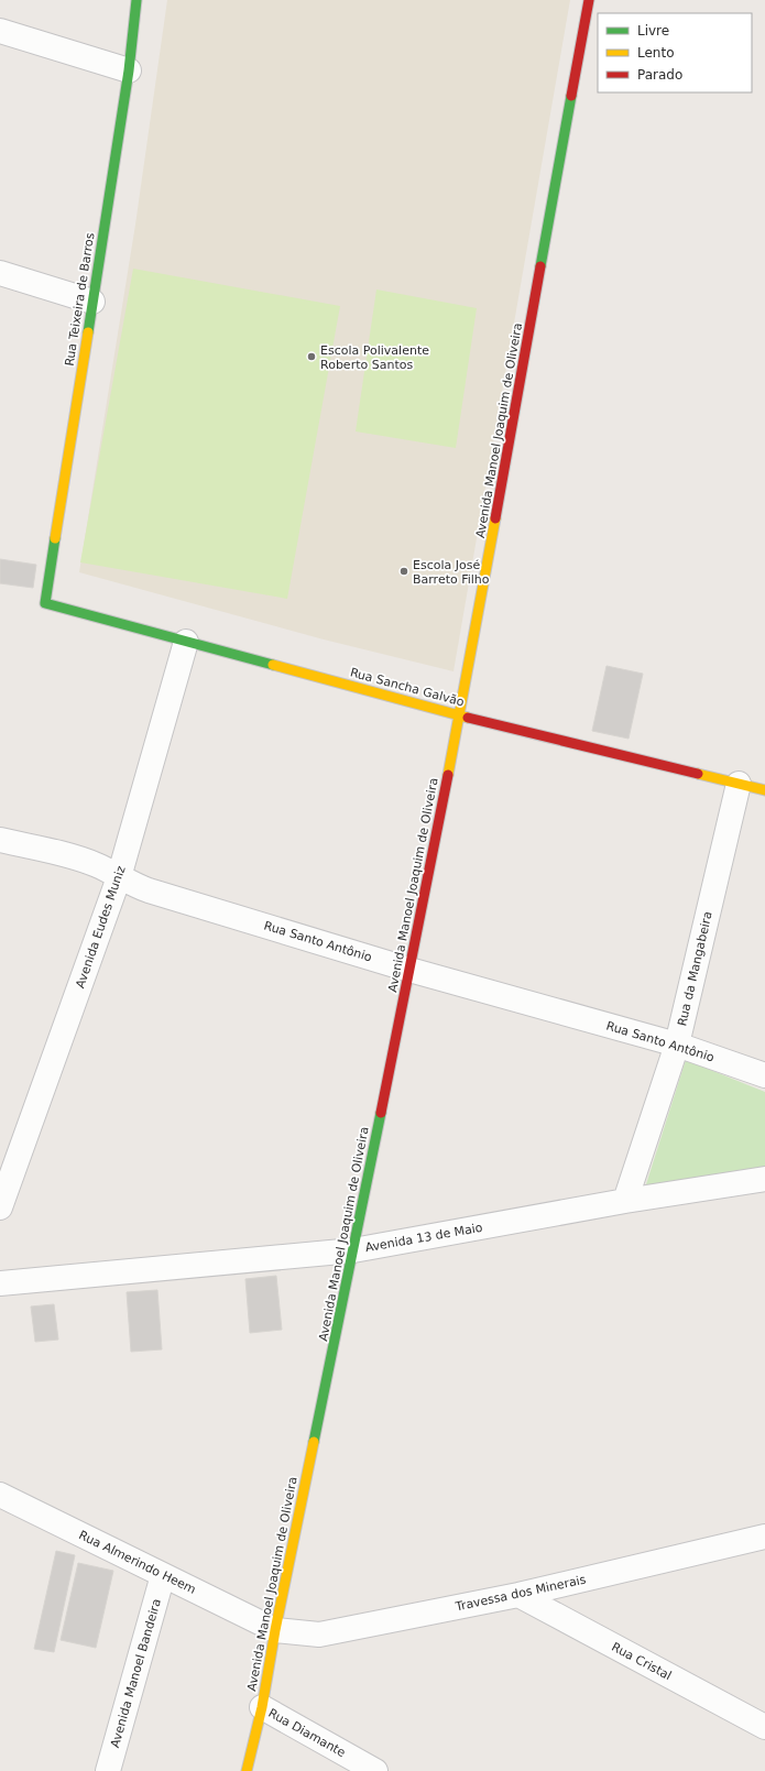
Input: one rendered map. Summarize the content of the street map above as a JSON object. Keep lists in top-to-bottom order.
{
  "streets": {
    "street": [
      "Rua Teixeira de Barros",
      "Avenida Manoel Joaquim de Oliveira",
      "Rua Sancha Galvão",
      "Avenida Eudes Muniz",
      "Rua Santo Antônio",
      "Rua da Mangabeira",
      "Avenida 13 de Maio",
      "Rua Almerindo Heem",
      "Travessa dos Minerais",
      "Rua Cristal",
      "Avenida Manoel Bandeira",
      "Rua Diamante"
    ]
  },
  "crossings": [
    ["Rua Teixeira de Barros", "Rua Sancha Galvão"],
    ["Avenida Manoel Joaquim de Oliveira", "Rua Sancha Galvão"],
    ["Avenida Manoel Joaquim de Oliveira", "Rua Santo Antônio"],
    ["Avenida Manoel Joaquim de Oliveira", "Avenida 13 de Maio"],
    ["Avenida Manoel Joaquim de Oliveira", "Rua Almerindo Heem"],
    ["Avenida Manoel Joaquim de Oliveira", "Travessa dos Minerais"],
    ["Avenida Manoel Joaquim de Oliveira", "Rua Diamante"],
    ["Rua Sancha Galvão", "Avenida Eudes Muniz"],
    ["Rua Sancha Galvão", "Rua da Mangabeira"],
    ["Avenida Eudes Muniz", "Rua Santo Antônio"],
    ["Rua Santo Antônio", "Rua da Mangabeira"],
    ["Rua da Mangabeira", "Avenida 13 de Maio"],
    ["Rua Almerindo Heem", "Travessa dos Minerais"],
    ["Rua Almerindo Heem", "Avenida Manoel Bandeira"],
    ["Travessa dos Minerais", "Rua Cristal"]
  ],
  "places": ["Escola Polivalente Roberto Santos", "Escola José Barreto Filho"],
  "legend": ["Livre", "Lento", "Parado"]
}
